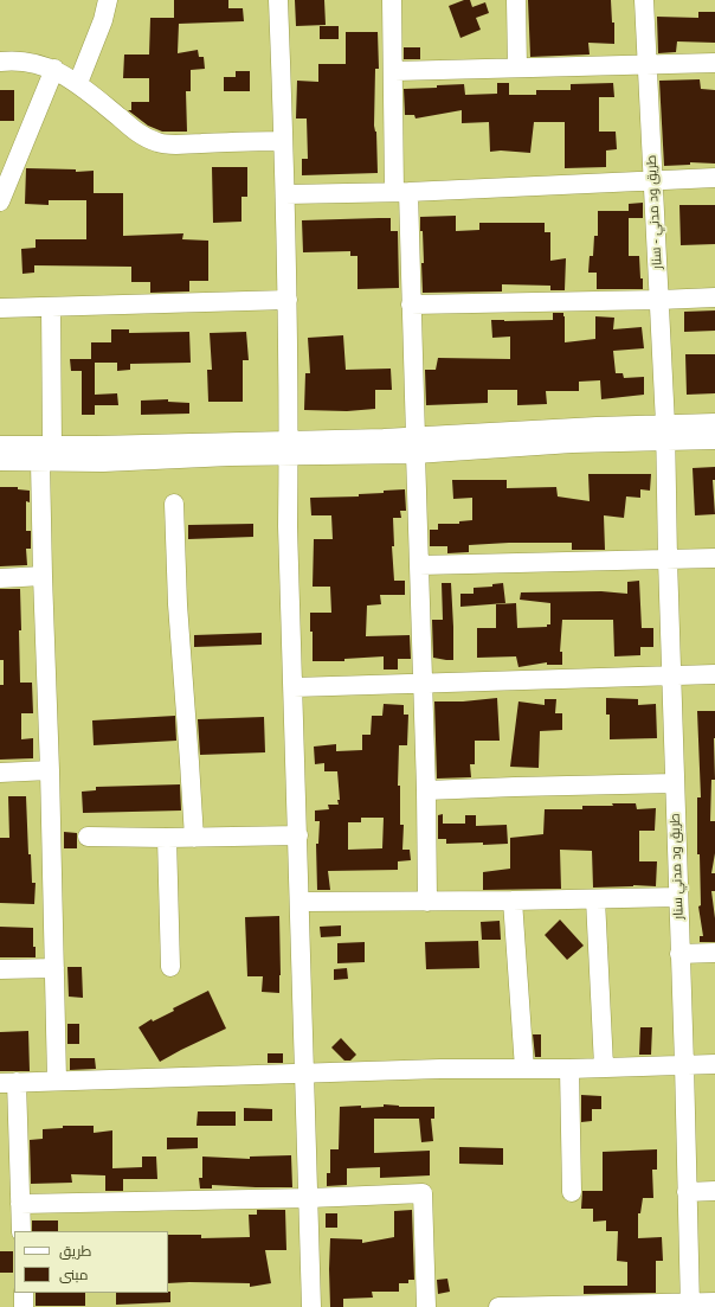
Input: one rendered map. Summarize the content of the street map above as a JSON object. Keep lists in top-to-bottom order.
{
  "streets": {
    "street": ["طريق ود مدني - سنار", "طريق ود مدني سنار"]
  },
  "crossings": [
    ["طريق ود مدني - سنار", "طريق ود مدني سنار"]
  ],
  "legend": ["طريق", "مبنى"]
}
